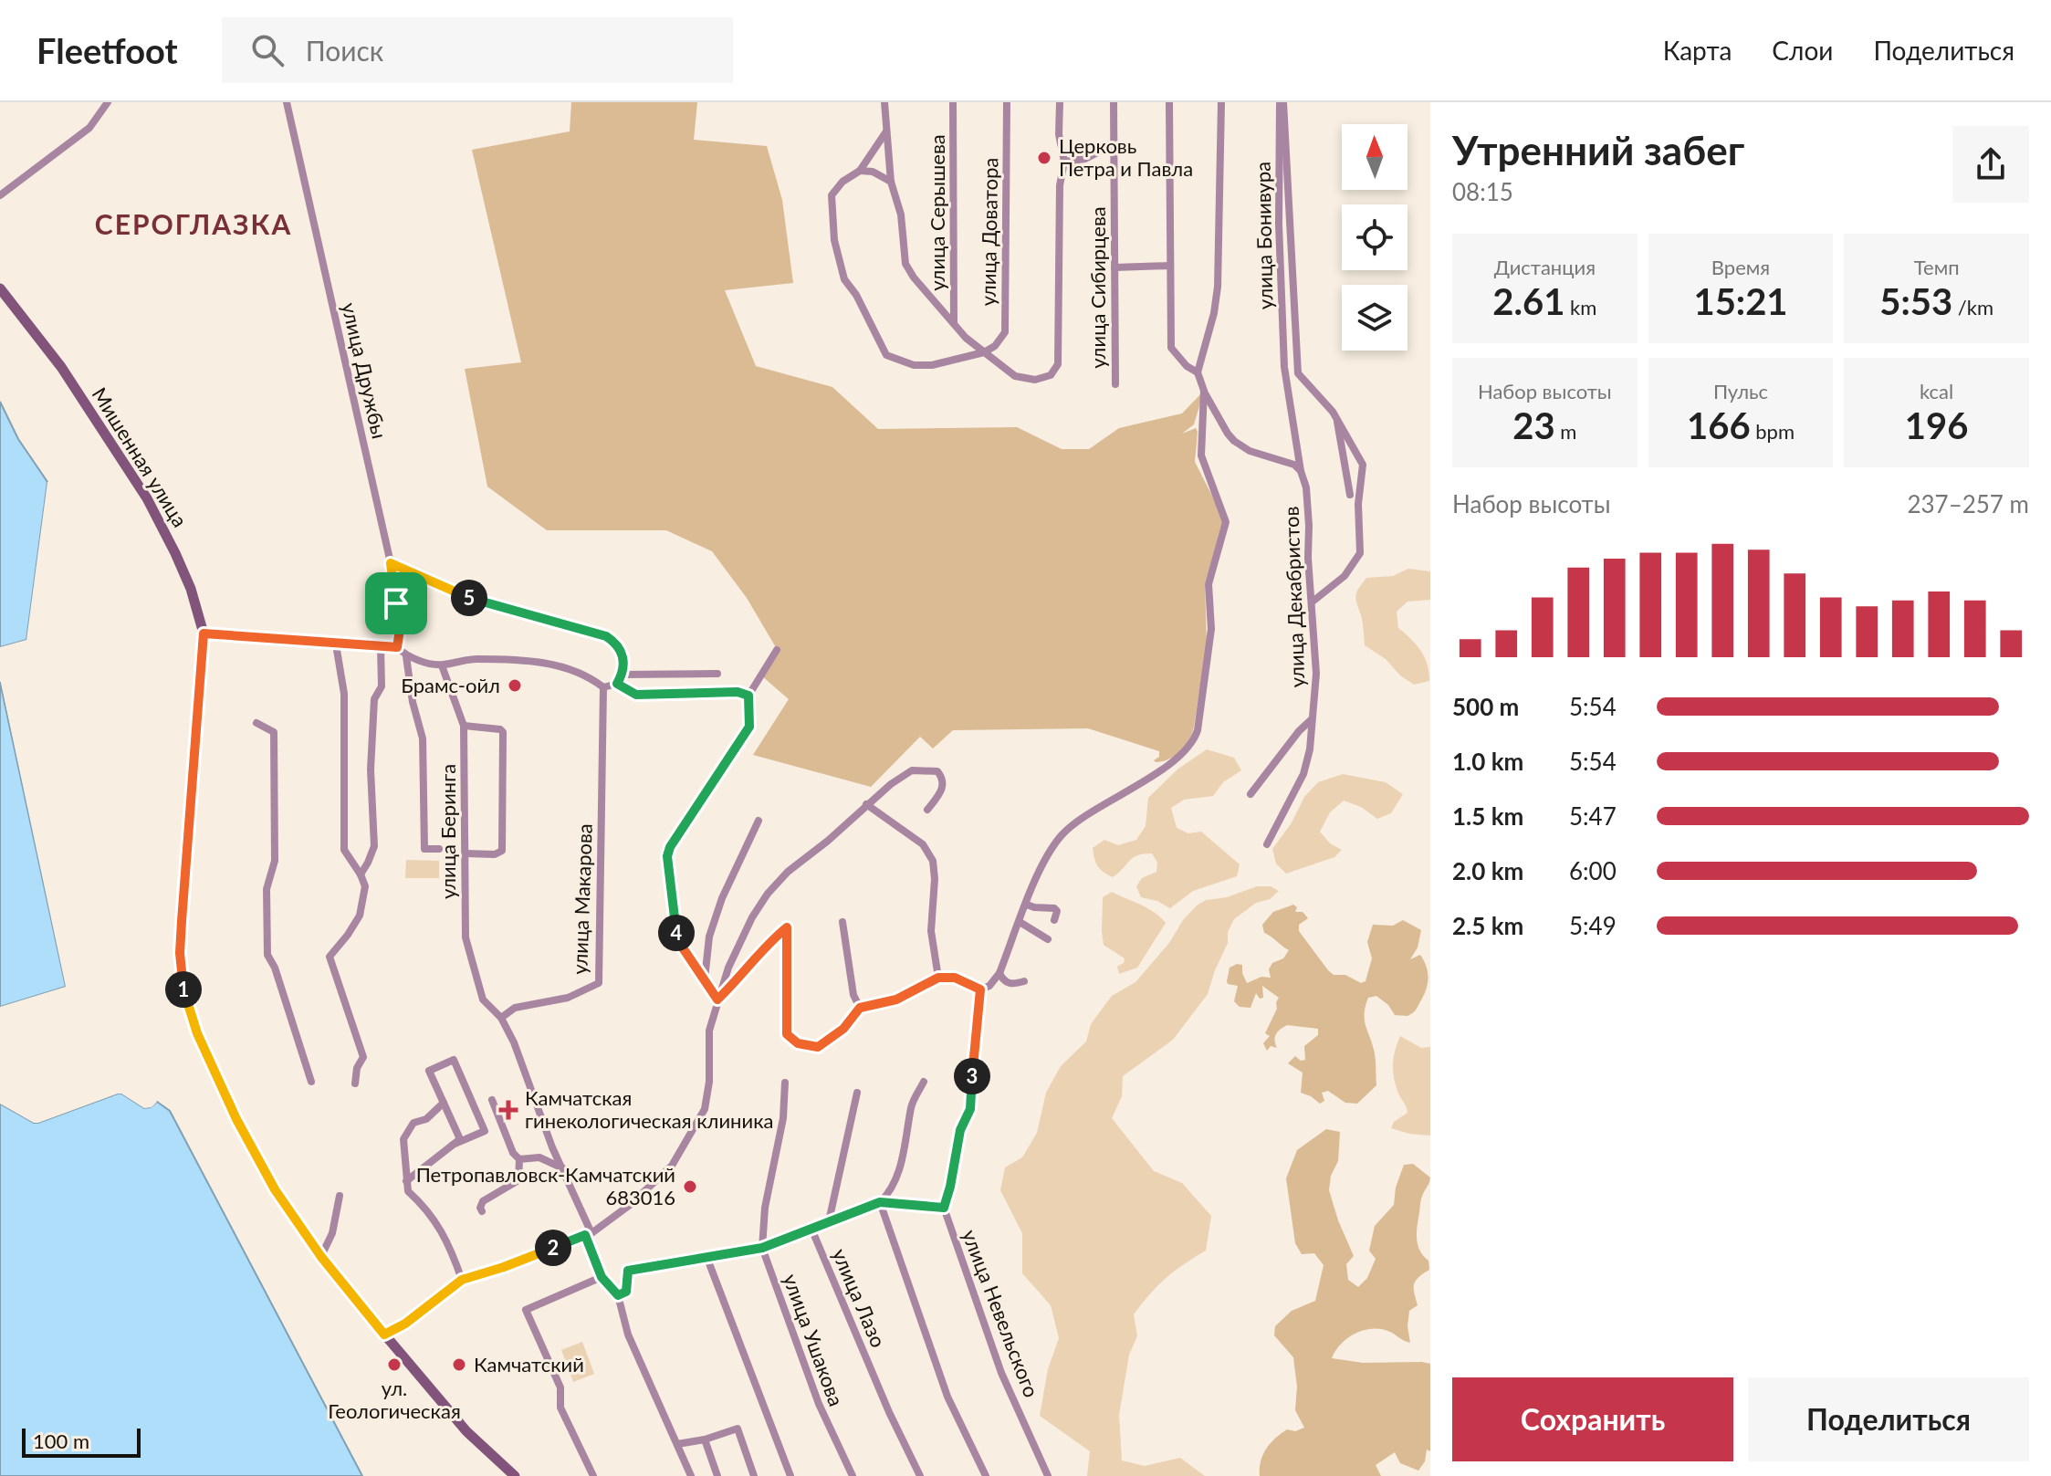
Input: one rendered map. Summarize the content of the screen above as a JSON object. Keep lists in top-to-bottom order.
{
  "streets": {
    "main road": ["Мишенная улица"],
    "street": [
      "улица Серышева",
      "улица Доватора",
      "улица Бонивура",
      "улица Сибирцева",
      "улица Дружбы",
      "улица Декабристов",
      "улица Беринга",
      "улица Макарова",
      "улица Лазо",
      "улица Невельского",
      "улица Ушакова"
    ]
  },
  "crossings": [
    ["улица Бонивура", "улица Декабристов"],
    ["улица Беринга", "улица Макарова"]
  ],
  "districts": ["СЕРОГЛАЗКА"],
  "places": {
    "other": [
      "Церковь Петра и Павла",
      "Брамс-ойл",
      "Петропавловск-Камчатский 683016",
      "ул. Геологическая",
      "Камчатский"
    ],
    "health": ["Камчатская гинекологическая клиника"]
  },
  "scale_bar": "100 m",
  "north": "top",
  "page": {
    "header": "Fleetfoot",
    "search": "Поиск",
    "nav": ["Карта", "Слои", "Поделиться"],
    "heading": ["Утренний забег", "08:15"],
    "stats": [
      ["Дистанция", "2.61 km"],
      ["Время", "15:21"],
      ["Темп", "5:53 /km"],
      ["Набор высоты", "23 m"],
      ["Пульс", "166 bpm"],
      ["kcal", "196"]
    ],
    "chart": ["Набор высоты", "237–257 m"],
    "pins": [
      "5",
      "4",
      "1",
      "3",
      "2"
    ],
    "list": [
      {
        "name": "500 m",
        "note": "5:54"
      },
      {
        "name": "1.0 km",
        "note": "5:54"
      },
      {
        "name": "1.5 km",
        "note": "5:47"
      },
      {
        "name": "2.0 km",
        "note": "6:00"
      },
      {
        "name": "2.5 km",
        "note": "5:49"
      }
    ],
    "buttons": ["Сохранить", "Поделиться"],
    "scale": "100 m"
  }
}
